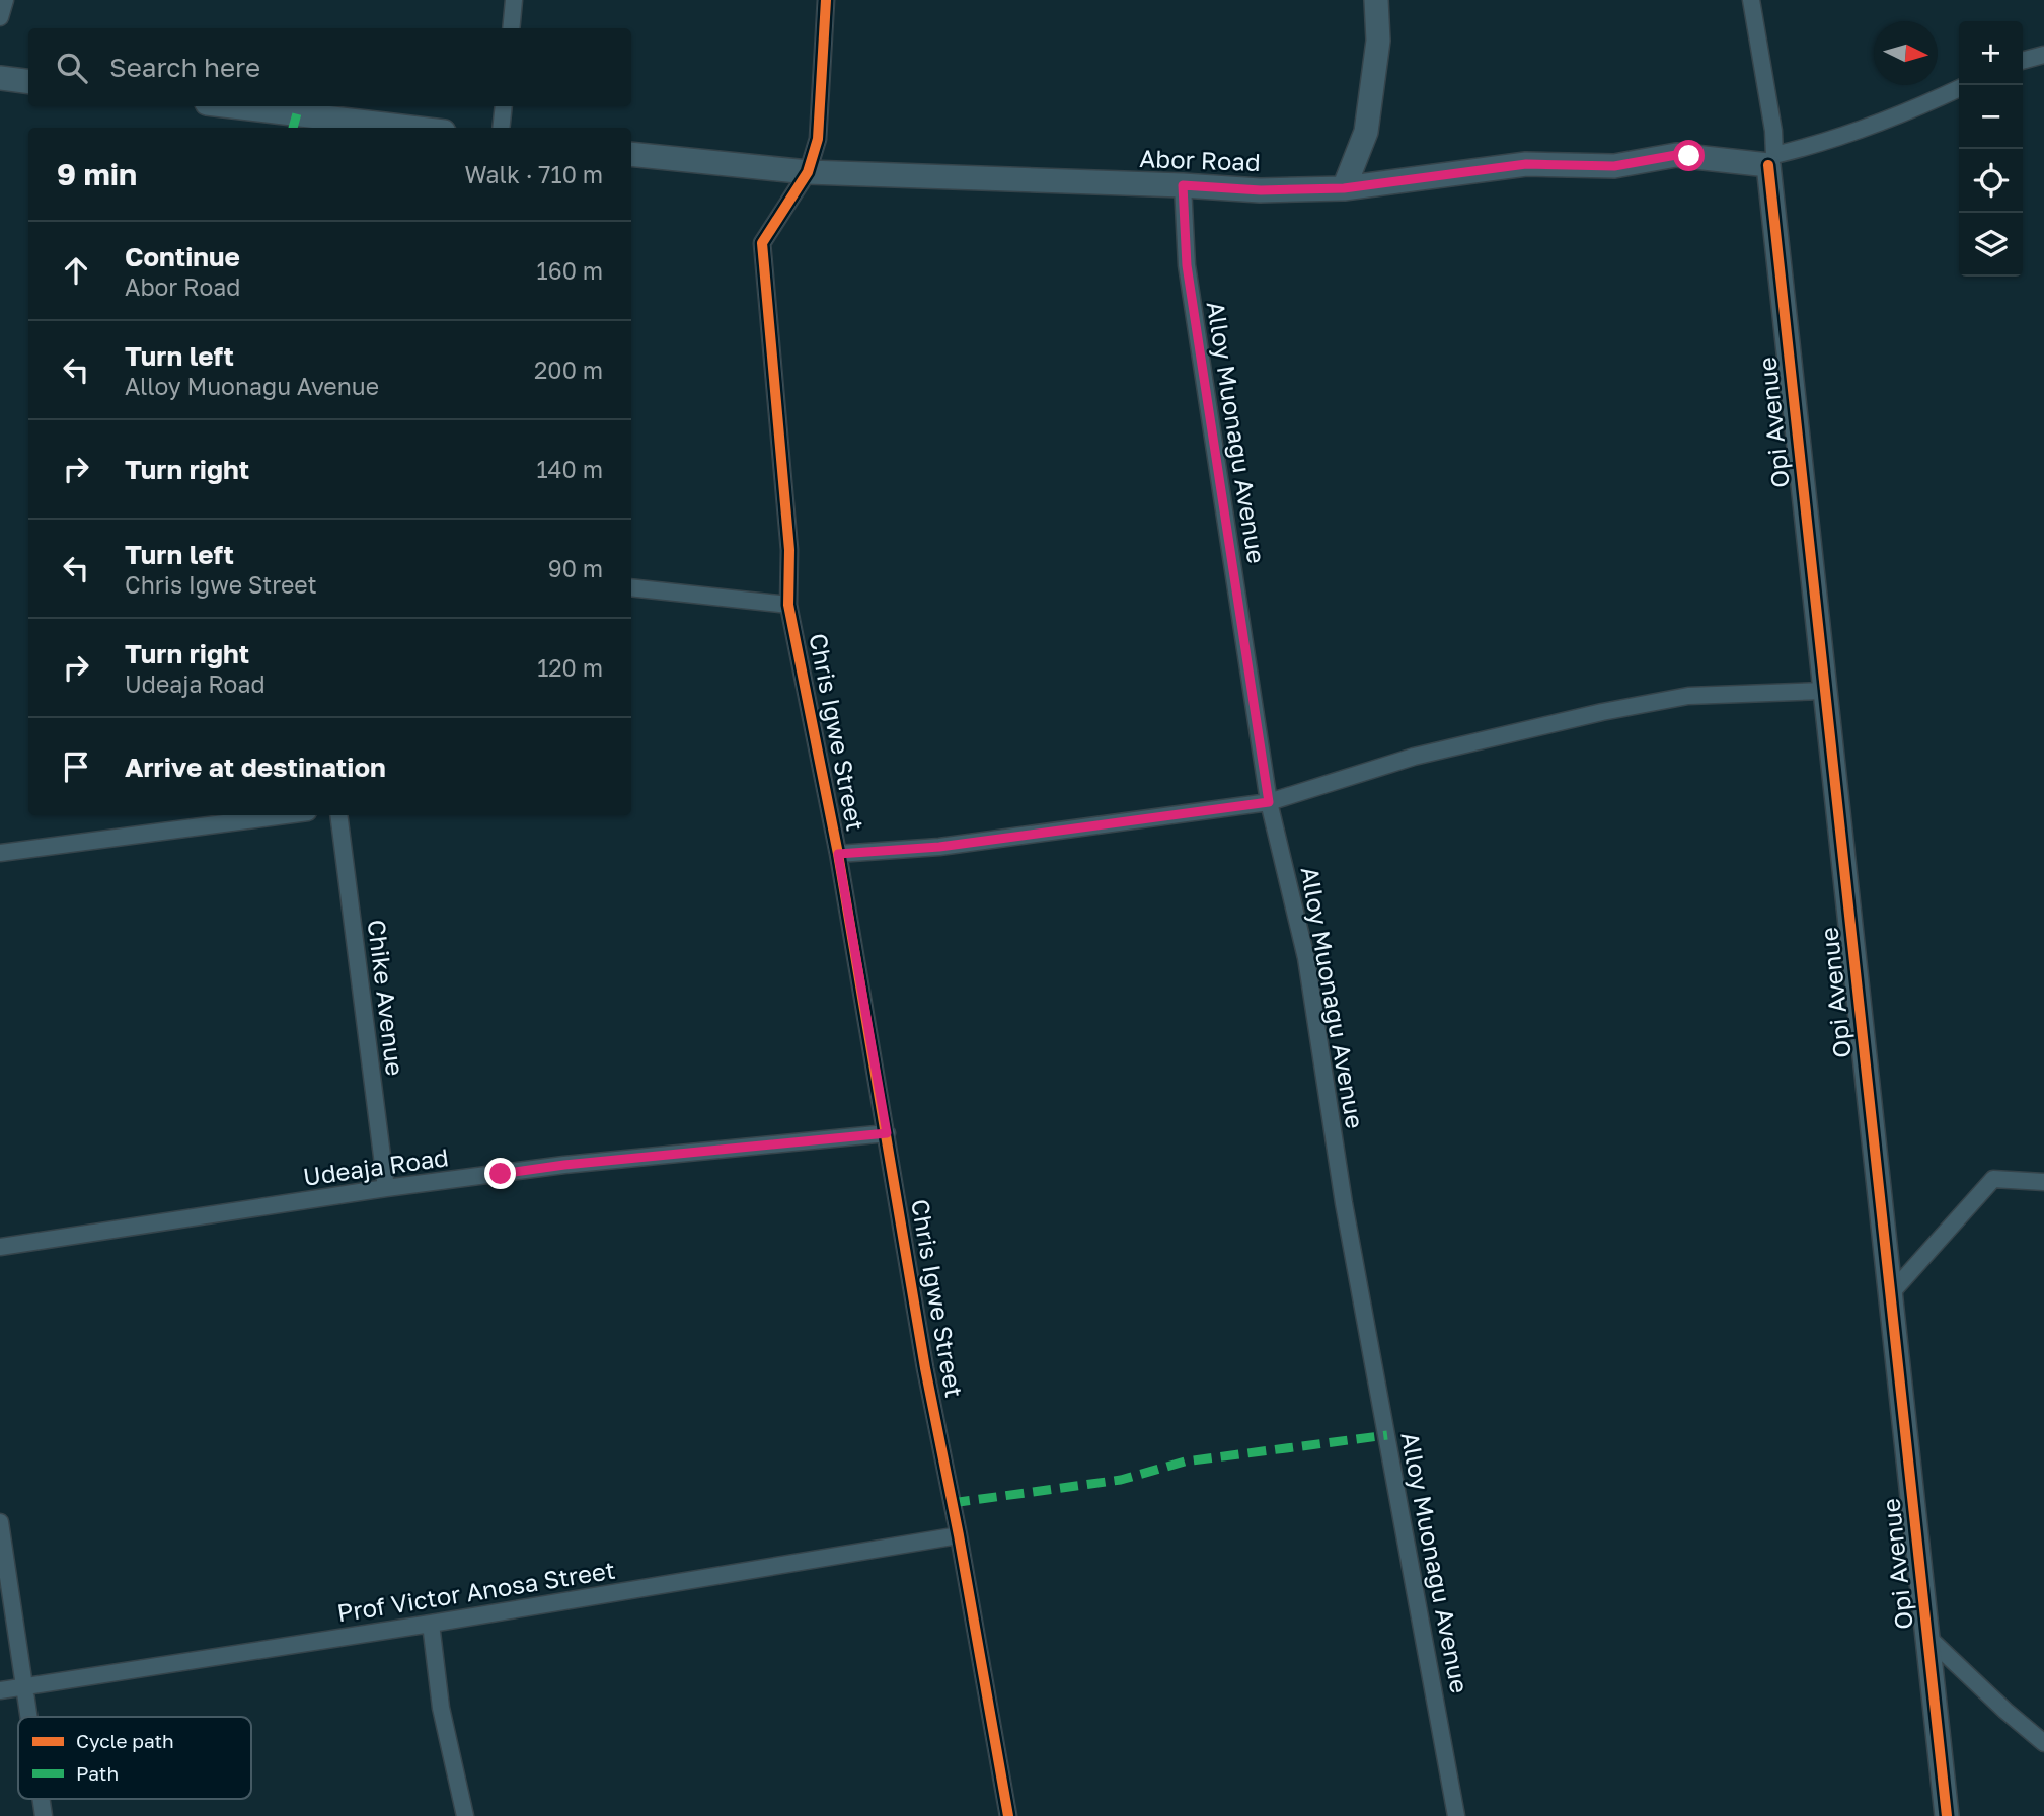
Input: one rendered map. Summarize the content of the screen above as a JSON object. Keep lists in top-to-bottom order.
{
  "streets": {
    "street": [
      "Abor Road",
      "Opi Avenue",
      "Alloy Muonagu Avenue",
      "Chris Igwe Street",
      "Chike Avenue",
      "Udeaja Road",
      "Prof Victor Anosa Street"
    ]
  },
  "crossings": [
    ["Abor Road", "Opi Avenue"],
    ["Abor Road", "Alloy Muonagu Avenue"],
    ["Abor Road", "Chris Igwe Street"],
    ["Chris Igwe Street", "Udeaja Road"],
    ["Chris Igwe Street", "Prof Victor Anosa Street"],
    ["Chike Avenue", "Udeaja Road"]
  ],
  "legend": ["Cycle path", "Path"],
  "north": "right",
  "page": {
    "map_buttons": ["+", "−"],
    "search": "Search here",
    "heading": ["9 min", "Walk · 710 m"],
    "list": [
      ["Continue", "Abor Road", "160 m"],
      ["Turn left", "Alloy Muonagu Avenue", "200 m"],
      ["Turn right", "140 m"],
      ["Turn left", "Chris Igwe Street", "90 m"],
      ["Turn right", "Udeaja Road", "120 m"],
      "Arrive at destination"
    ]
  }
}
